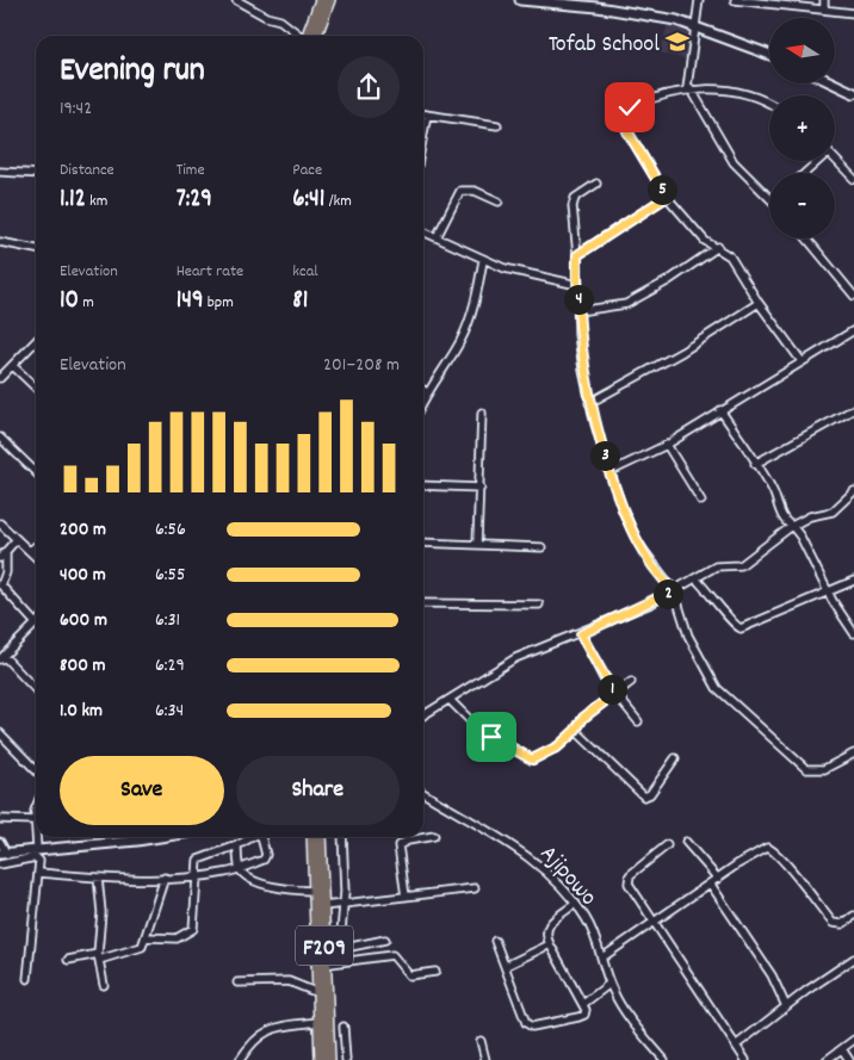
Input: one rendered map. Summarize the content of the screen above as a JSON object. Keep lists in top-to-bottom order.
{
  "streets": {
    "main road": ["F209"],
    "street": ["Ajipowo"]
  },
  "places": {
    "school or university": ["Tofab School"]
  },
  "north": "left",
  "page": {
    "map_buttons": ["+", "−"],
    "heading": ["Evening run", "19:42"],
    "stats": [
      ["Distance", "1.12 km"],
      ["Time", "7:29"],
      ["Pace", "6:41 /km"],
      ["Elevation", "10 m"],
      ["Heart rate", "149 bpm"],
      ["kcal", "81"]
    ],
    "pins": [
      "5",
      "4",
      "3",
      "2",
      "1"
    ],
    "chart": ["Elevation", "201–208 m"],
    "list": [
      {
        "name": "200 m",
        "note": "6:56"
      },
      {
        "name": "400 m",
        "note": "6:55"
      },
      {
        "name": "600 m",
        "note": "6:31"
      },
      {
        "name": "800 m",
        "note": "6:29"
      },
      {
        "name": "1.0 km",
        "note": "6:34"
      }
    ],
    "buttons": ["Save", "Share"]
  }
}
